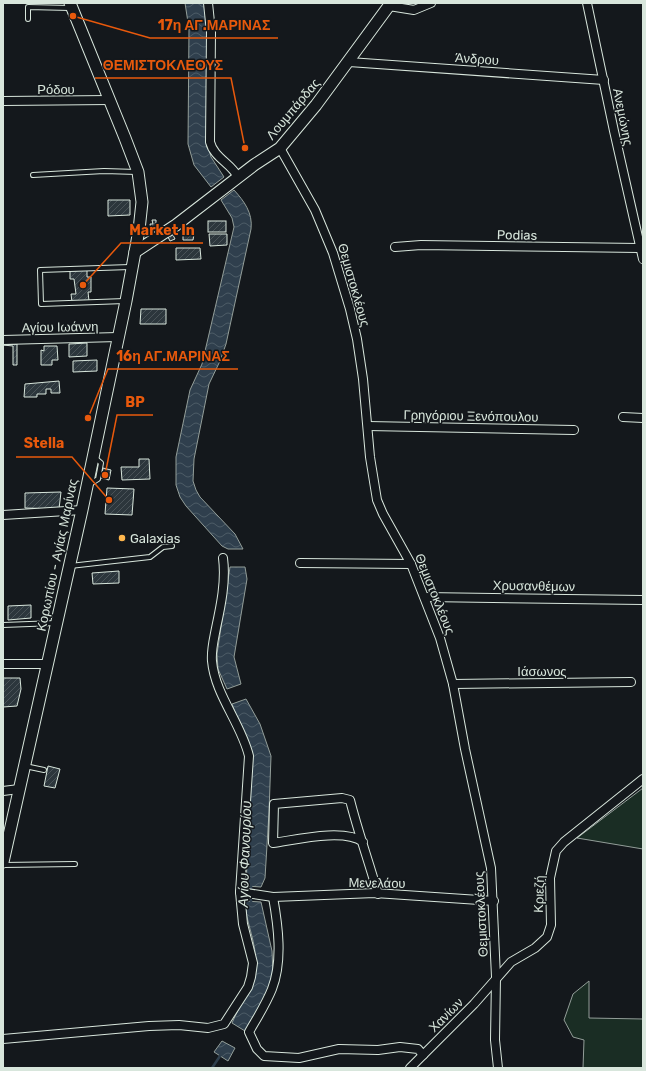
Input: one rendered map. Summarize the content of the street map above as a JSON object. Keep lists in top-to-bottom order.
{
  "streets": {
    "main road": ["Λουμπάρδας", "Κορωπίου - Αγίας Μαρίνας"],
    "street": [
      "Άνδρου",
      "Ρόδου",
      "Ανεμώνης",
      "Podias",
      "Θεμιστοκλέους",
      "Αγίου Ιωάννη",
      "Γρηγόριου Ξενόπουλου",
      "Χρυσανθέμων",
      "Ιάσωνος",
      "Μενελάου",
      "Κριεζή",
      "Χανίων"
    ]
  },
  "crossings": [
    ["Άνδρου", "Λουμπάρδας"],
    ["Άνδρου", "Ανεμώνης"],
    ["Ρόδου", "Κορωπίου - Αγίας Μαρίνας"],
    ["Λουμπάρδας", "Θεμιστοκλέους"],
    ["Λουμπάρδας", "Κορωπίου - Αγίας Μαρίνας"],
    ["Ανεμώνης", "Podias"],
    ["Θεμιστοκλέους", "Γρηγόριου Ξενόπουλου"],
    ["Θεμιστοκλέους", "Χρυσανθέμων"],
    ["Θεμιστοκλέους", "Ιάσωνος"],
    ["Θεμιστοκλέους", "Μενελάου"],
    ["Θεμιστοκλέους", "Κριεζή"],
    ["Θεμιστοκλέους", "Χανίων"],
    ["Αγίου Ιωάννη", "Κορωπίου - Αγίας Μαρίνας"],
    ["Κριεζή", "Χανίων"]
  ],
  "water": ["Αγίου Φανουρίου"],
  "places": [
    "17η ΑΓ.ΜΑΡΙΝΑΣ",
    "ΘΕΜΙΣΤΟΚΛΕΟΥΣ",
    "Market In",
    "16η ΑΓ.ΜΑΡΙΝΑΣ",
    "BP",
    "Stella",
    "Galaxias"
  ]
}
